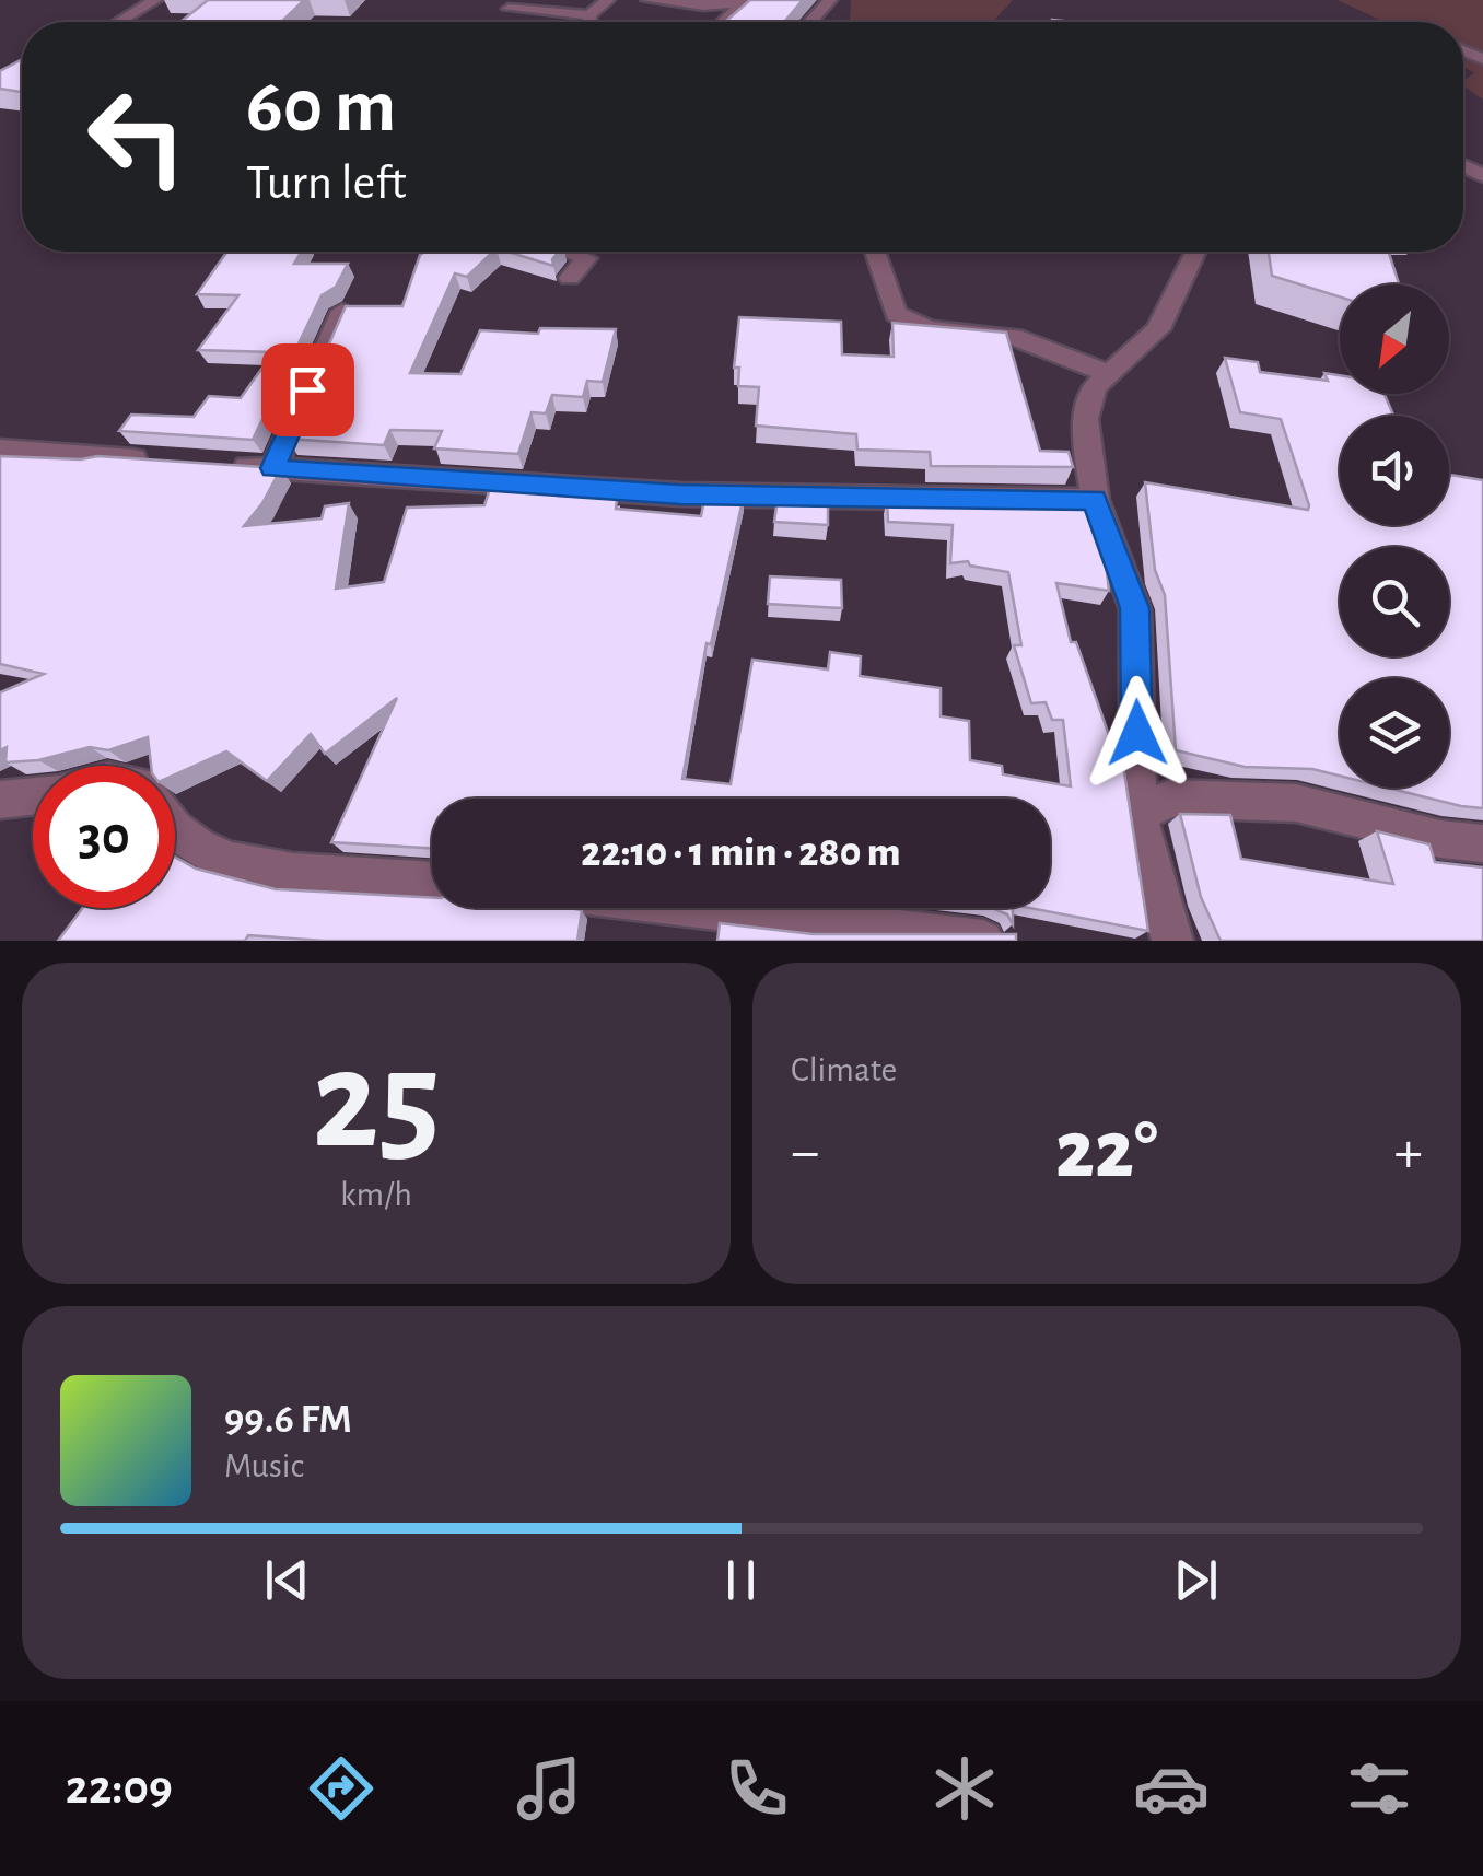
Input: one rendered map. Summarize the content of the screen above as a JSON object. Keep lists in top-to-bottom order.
{
  "north": "bottom left",
  "page": {
    "turn": ["60 m", "Turn left"],
    "limit": "30",
    "trip": "22:10 · 1 min · 280 m",
    "tile": [
      ["25", "km/h"],
      "Climate"
    ],
    "heat": ["−", "22°", "+"],
    "song": ["99.6 FM", "Music"],
    "tabs": "22:09"
  }
}
